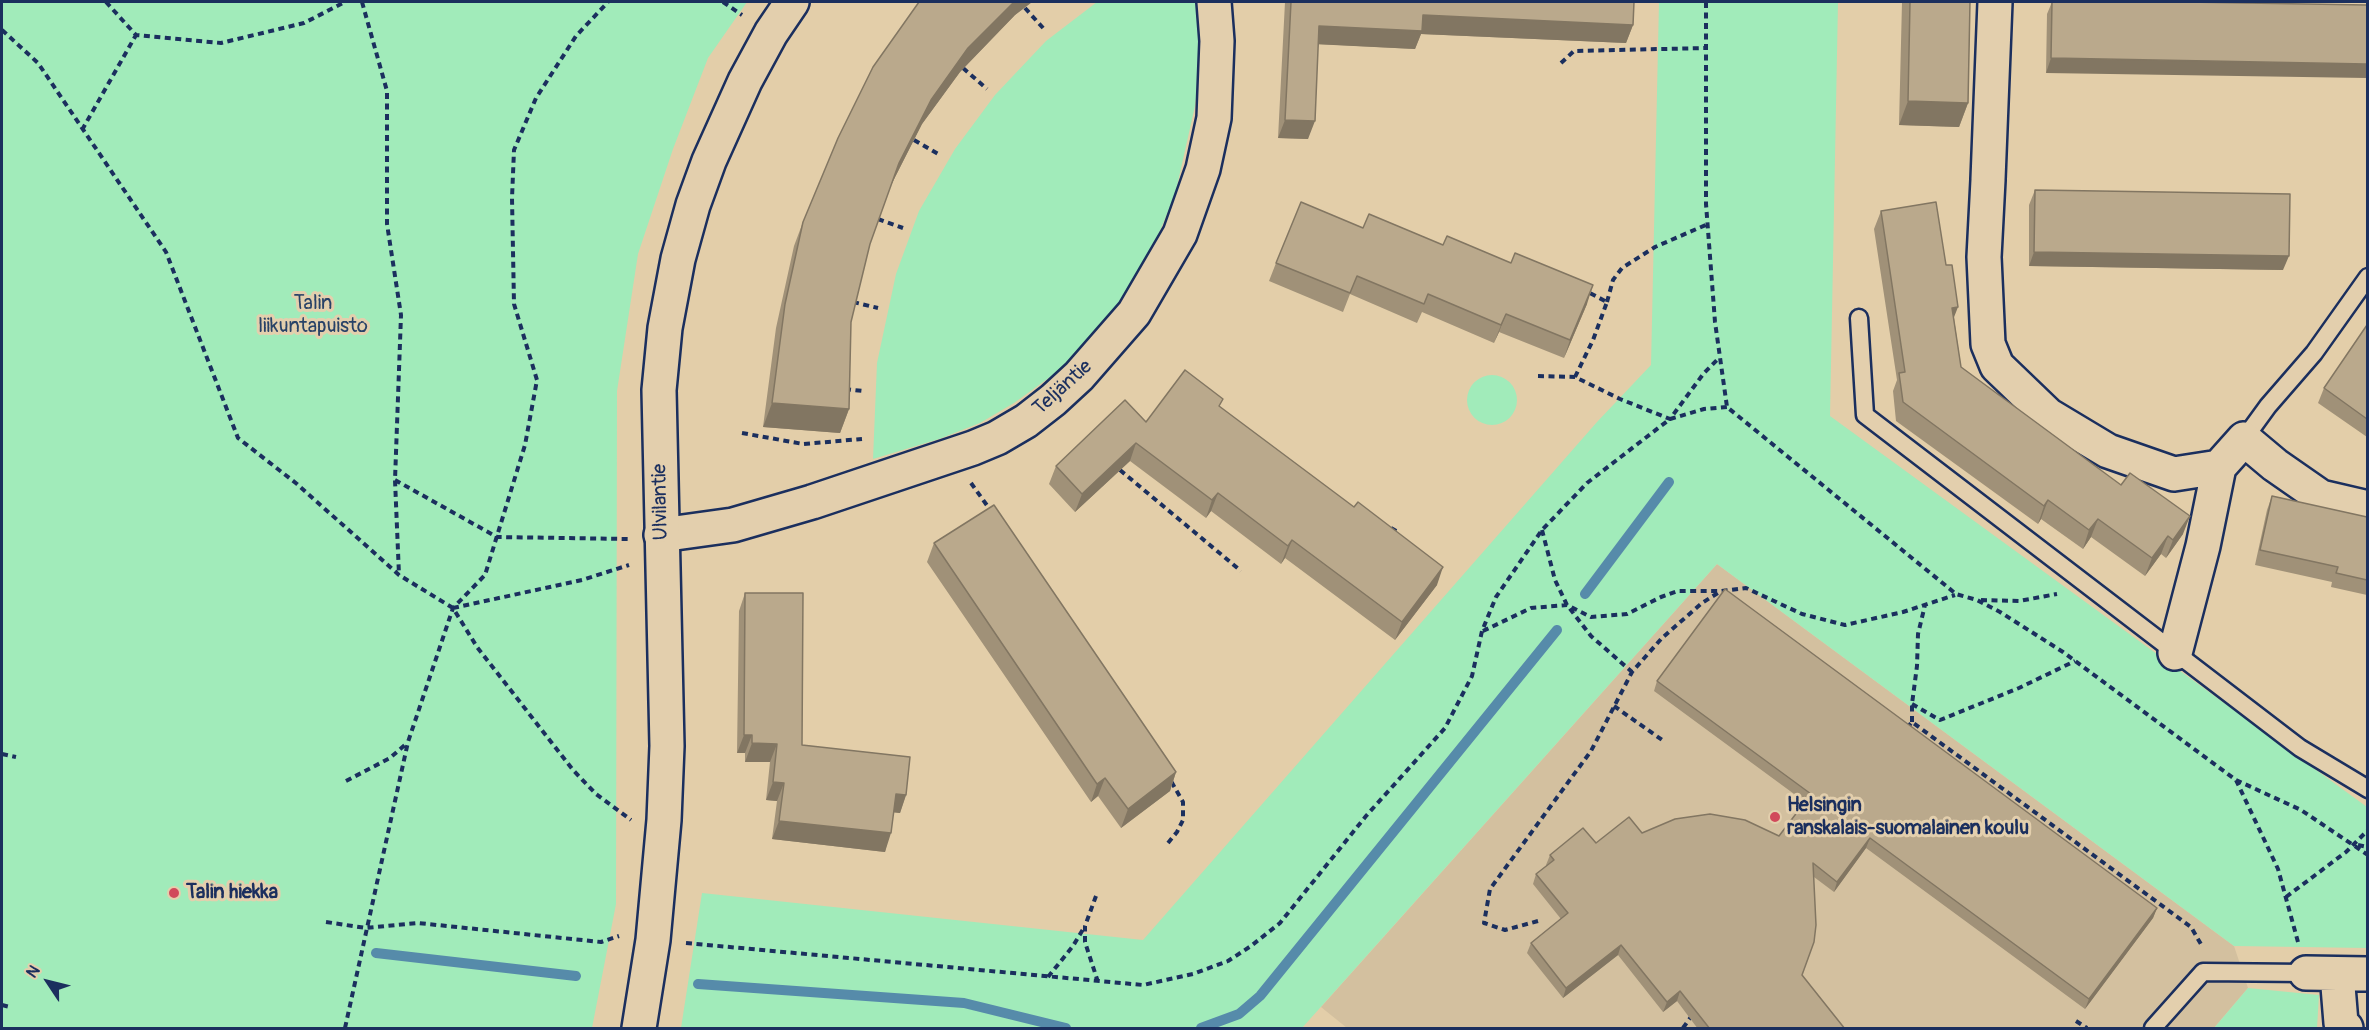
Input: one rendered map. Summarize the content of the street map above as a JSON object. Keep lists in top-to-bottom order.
{
  "streets": {
    "street": ["Teljäntie", "Ulvilantie"]
  },
  "crossings": [
    ["Teljäntie", "Ulvilantie"]
  ],
  "parks": ["Talin liikuntapuisto"],
  "places": ["Helsingin ranskalais-suomalainen koulu", "Talin hiekka"],
  "north": "top left"
}
